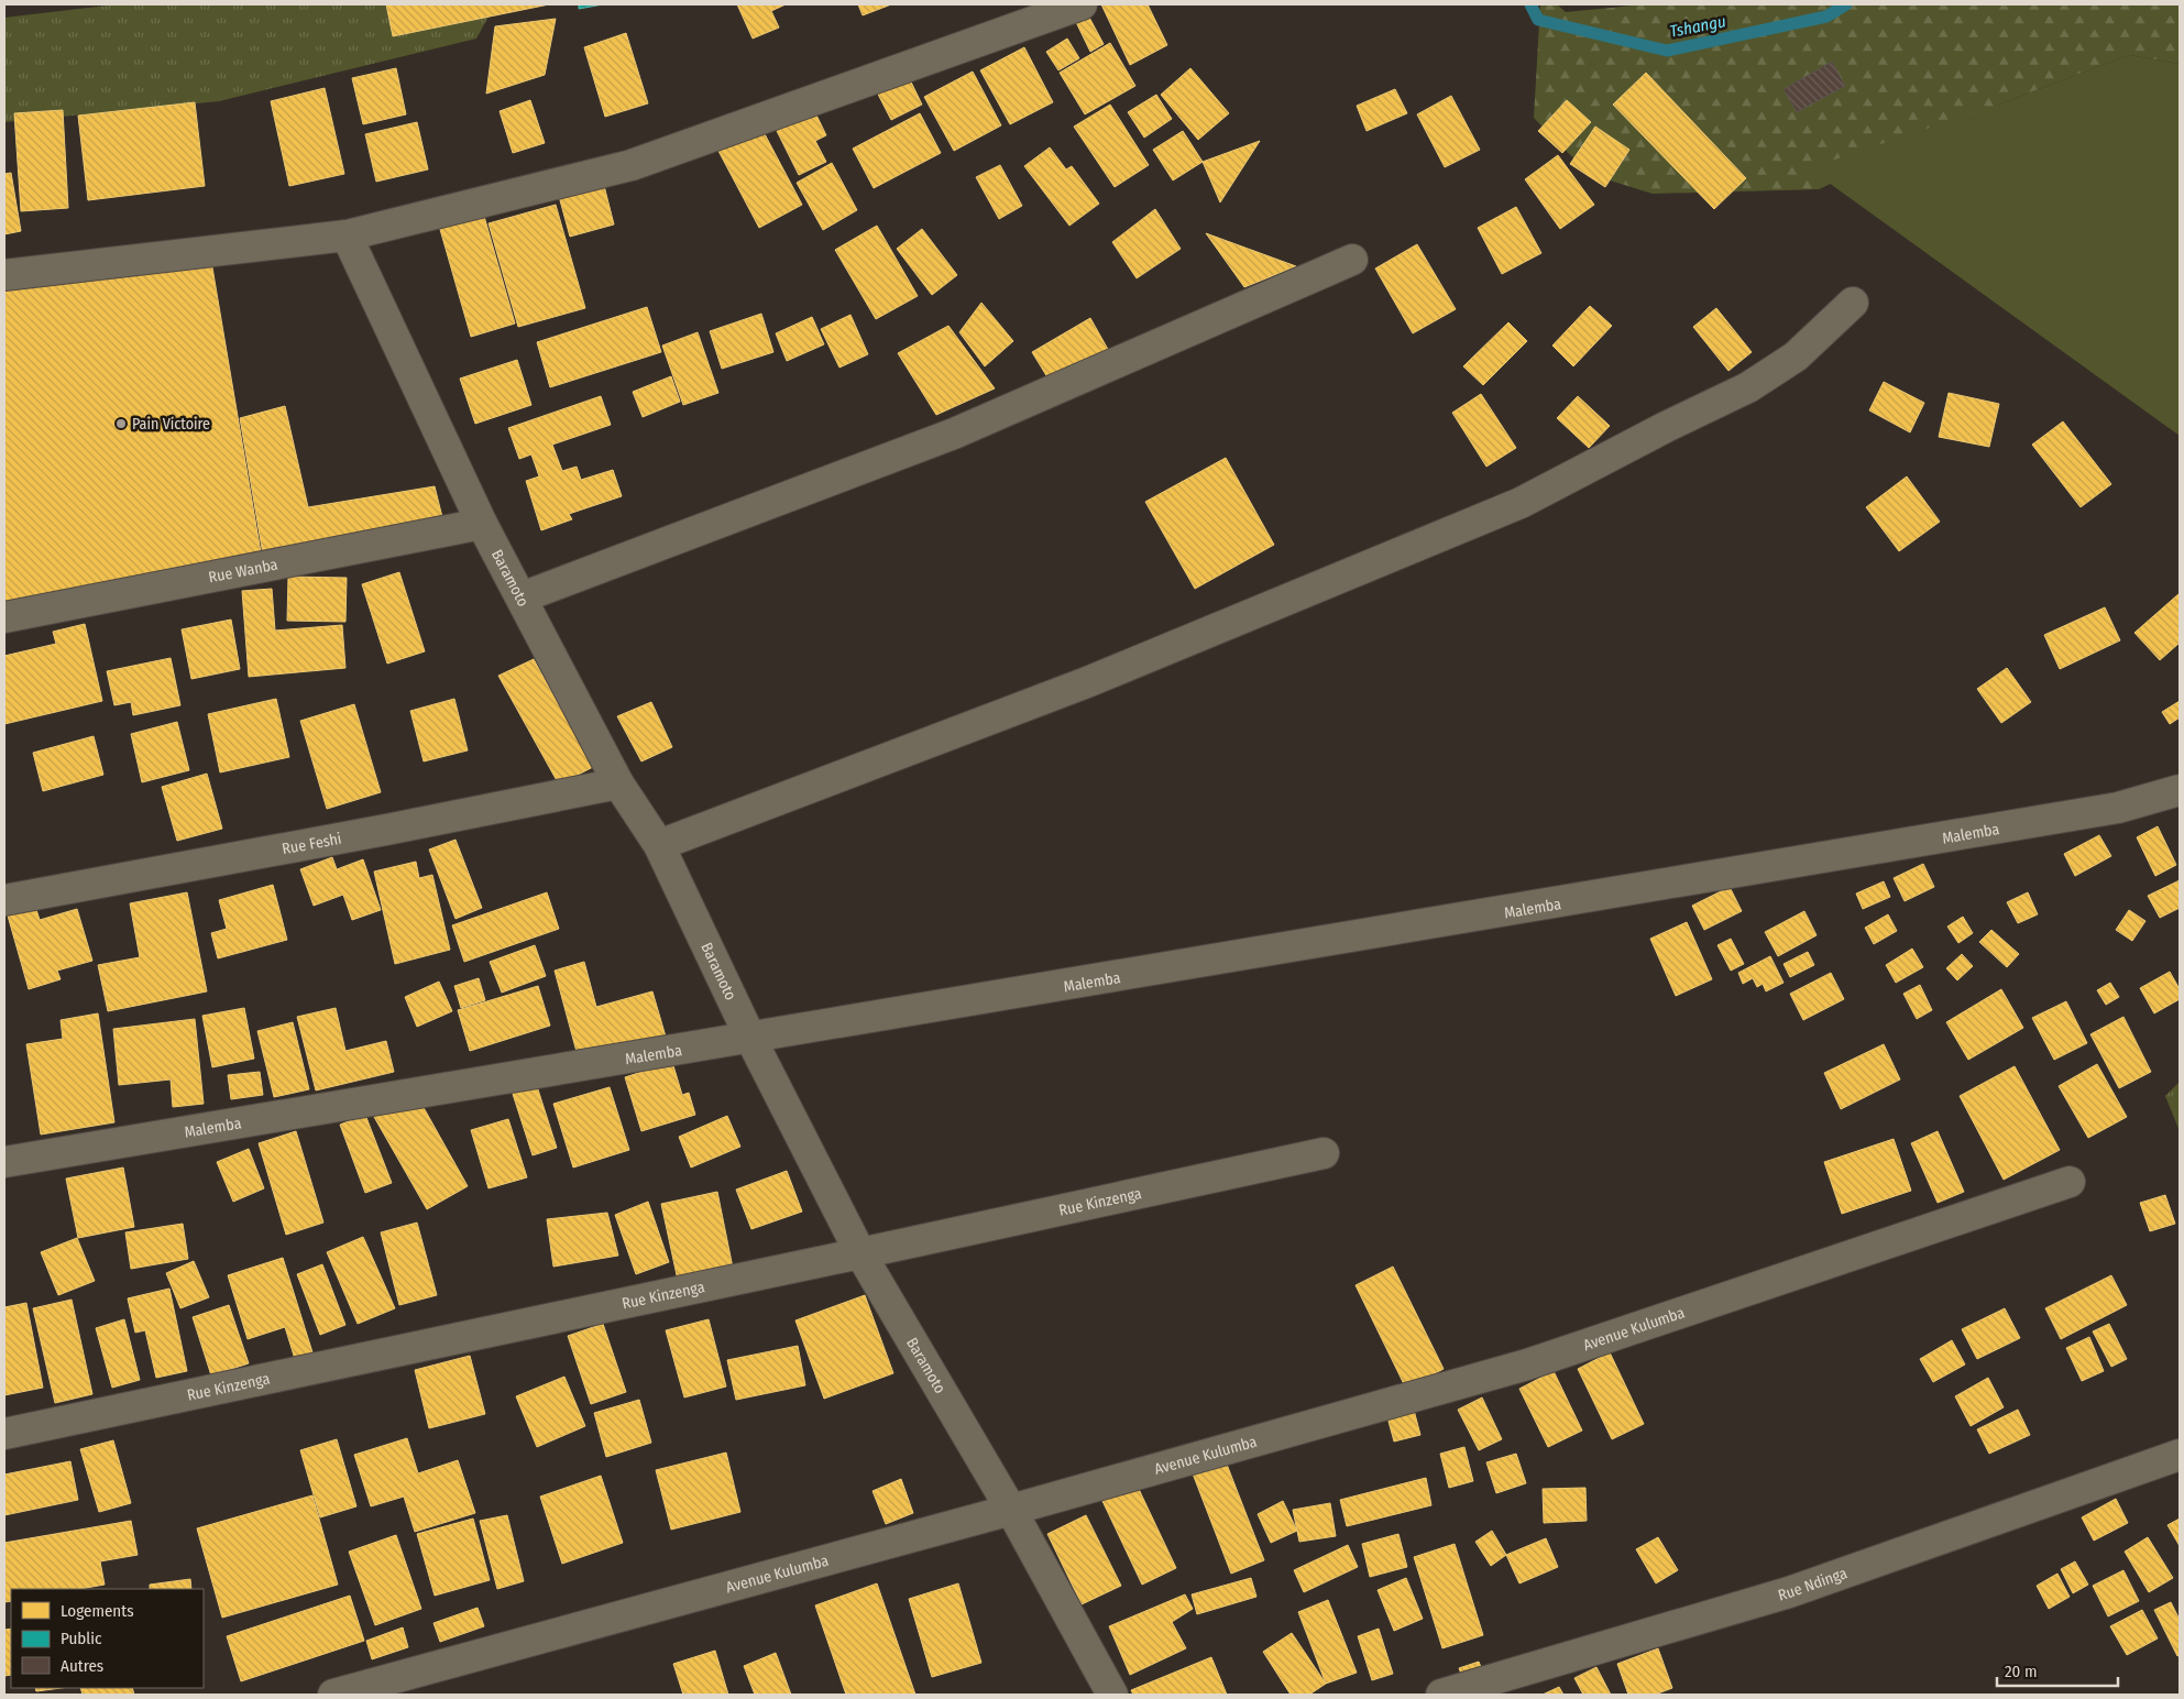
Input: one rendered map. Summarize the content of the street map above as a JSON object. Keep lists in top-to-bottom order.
{
  "streets": {
    "street": [
      "Rue Wanba",
      "Baramoto",
      "Malemba",
      "Rue Feshi",
      "Rue Kinzenga",
      "Avenue Kulumba",
      "Rue Ndinga"
    ]
  },
  "crossings": [
    ["Rue Wanba", "Baramoto"],
    ["Baramoto", "Malemba"],
    ["Baramoto", "Rue Feshi"],
    ["Baramoto", "Rue Kinzenga"],
    ["Baramoto", "Avenue Kulumba"]
  ],
  "water": ["Tshangu"],
  "places": ["Pain Victoire"],
  "legend": ["Logements", "Public", "Autres"],
  "scale_bar": "20 m"
}
